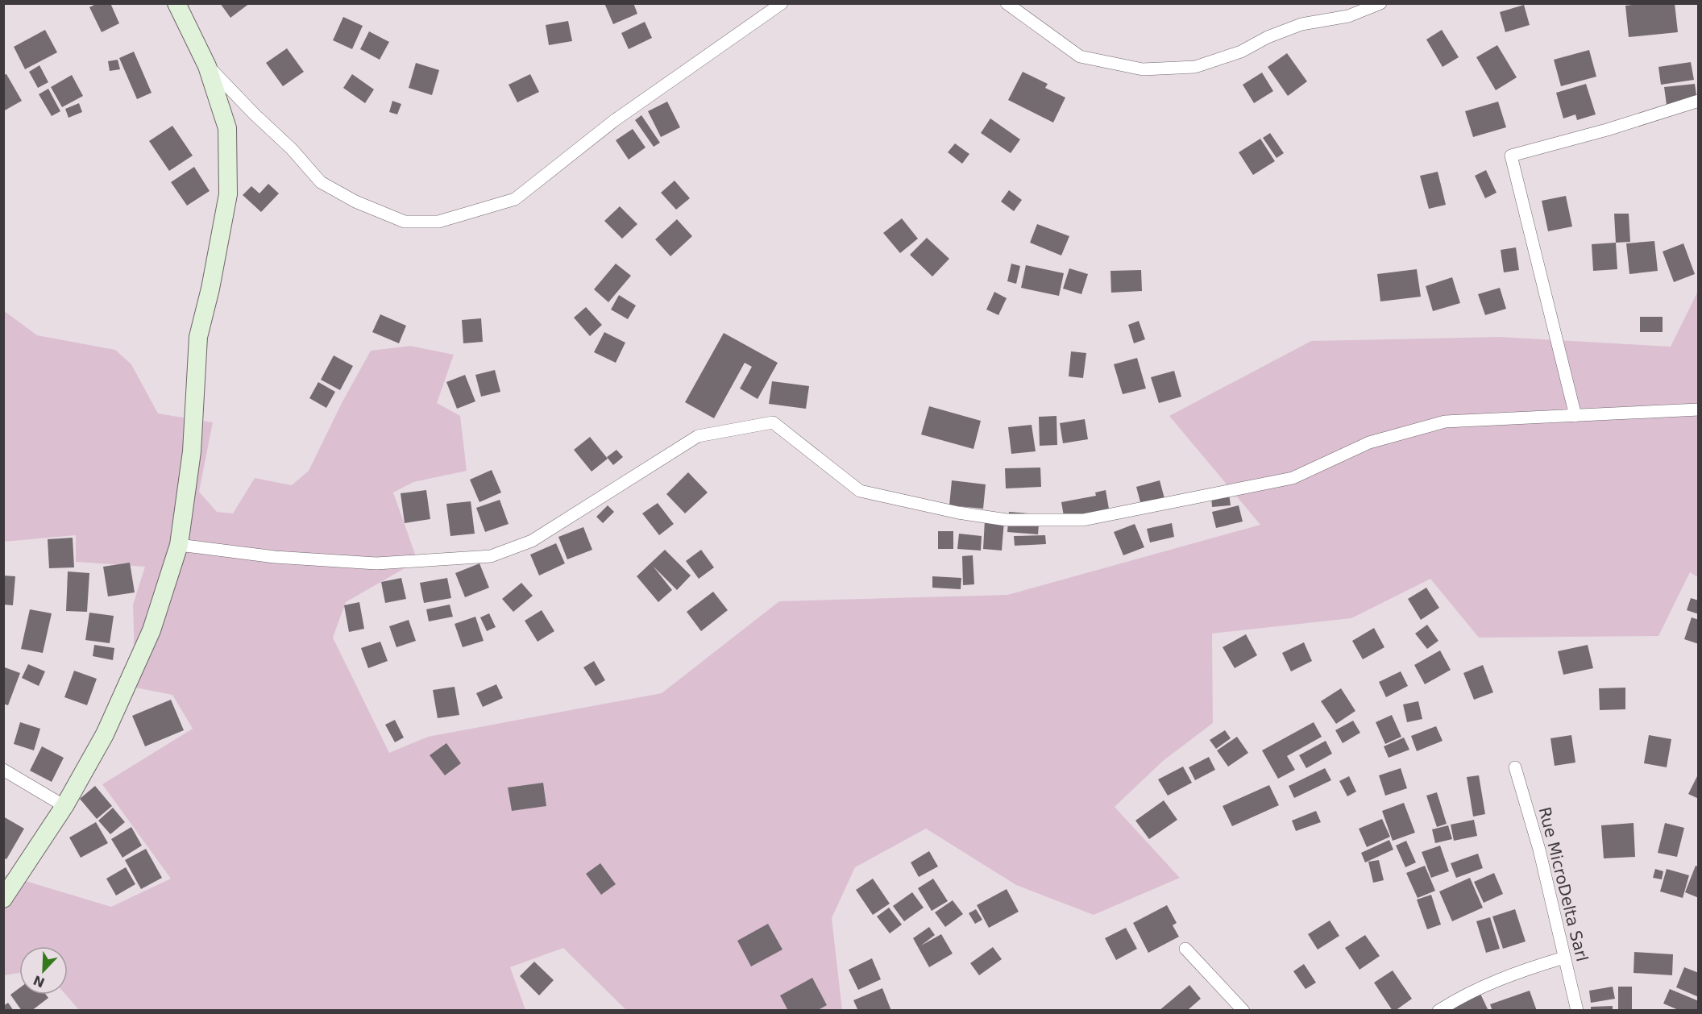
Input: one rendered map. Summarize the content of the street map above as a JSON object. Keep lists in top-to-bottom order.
{
  "streets": {
    "street": ["Rue MicroDelta Sarl"]
  },
  "north": "bottom left"
}
